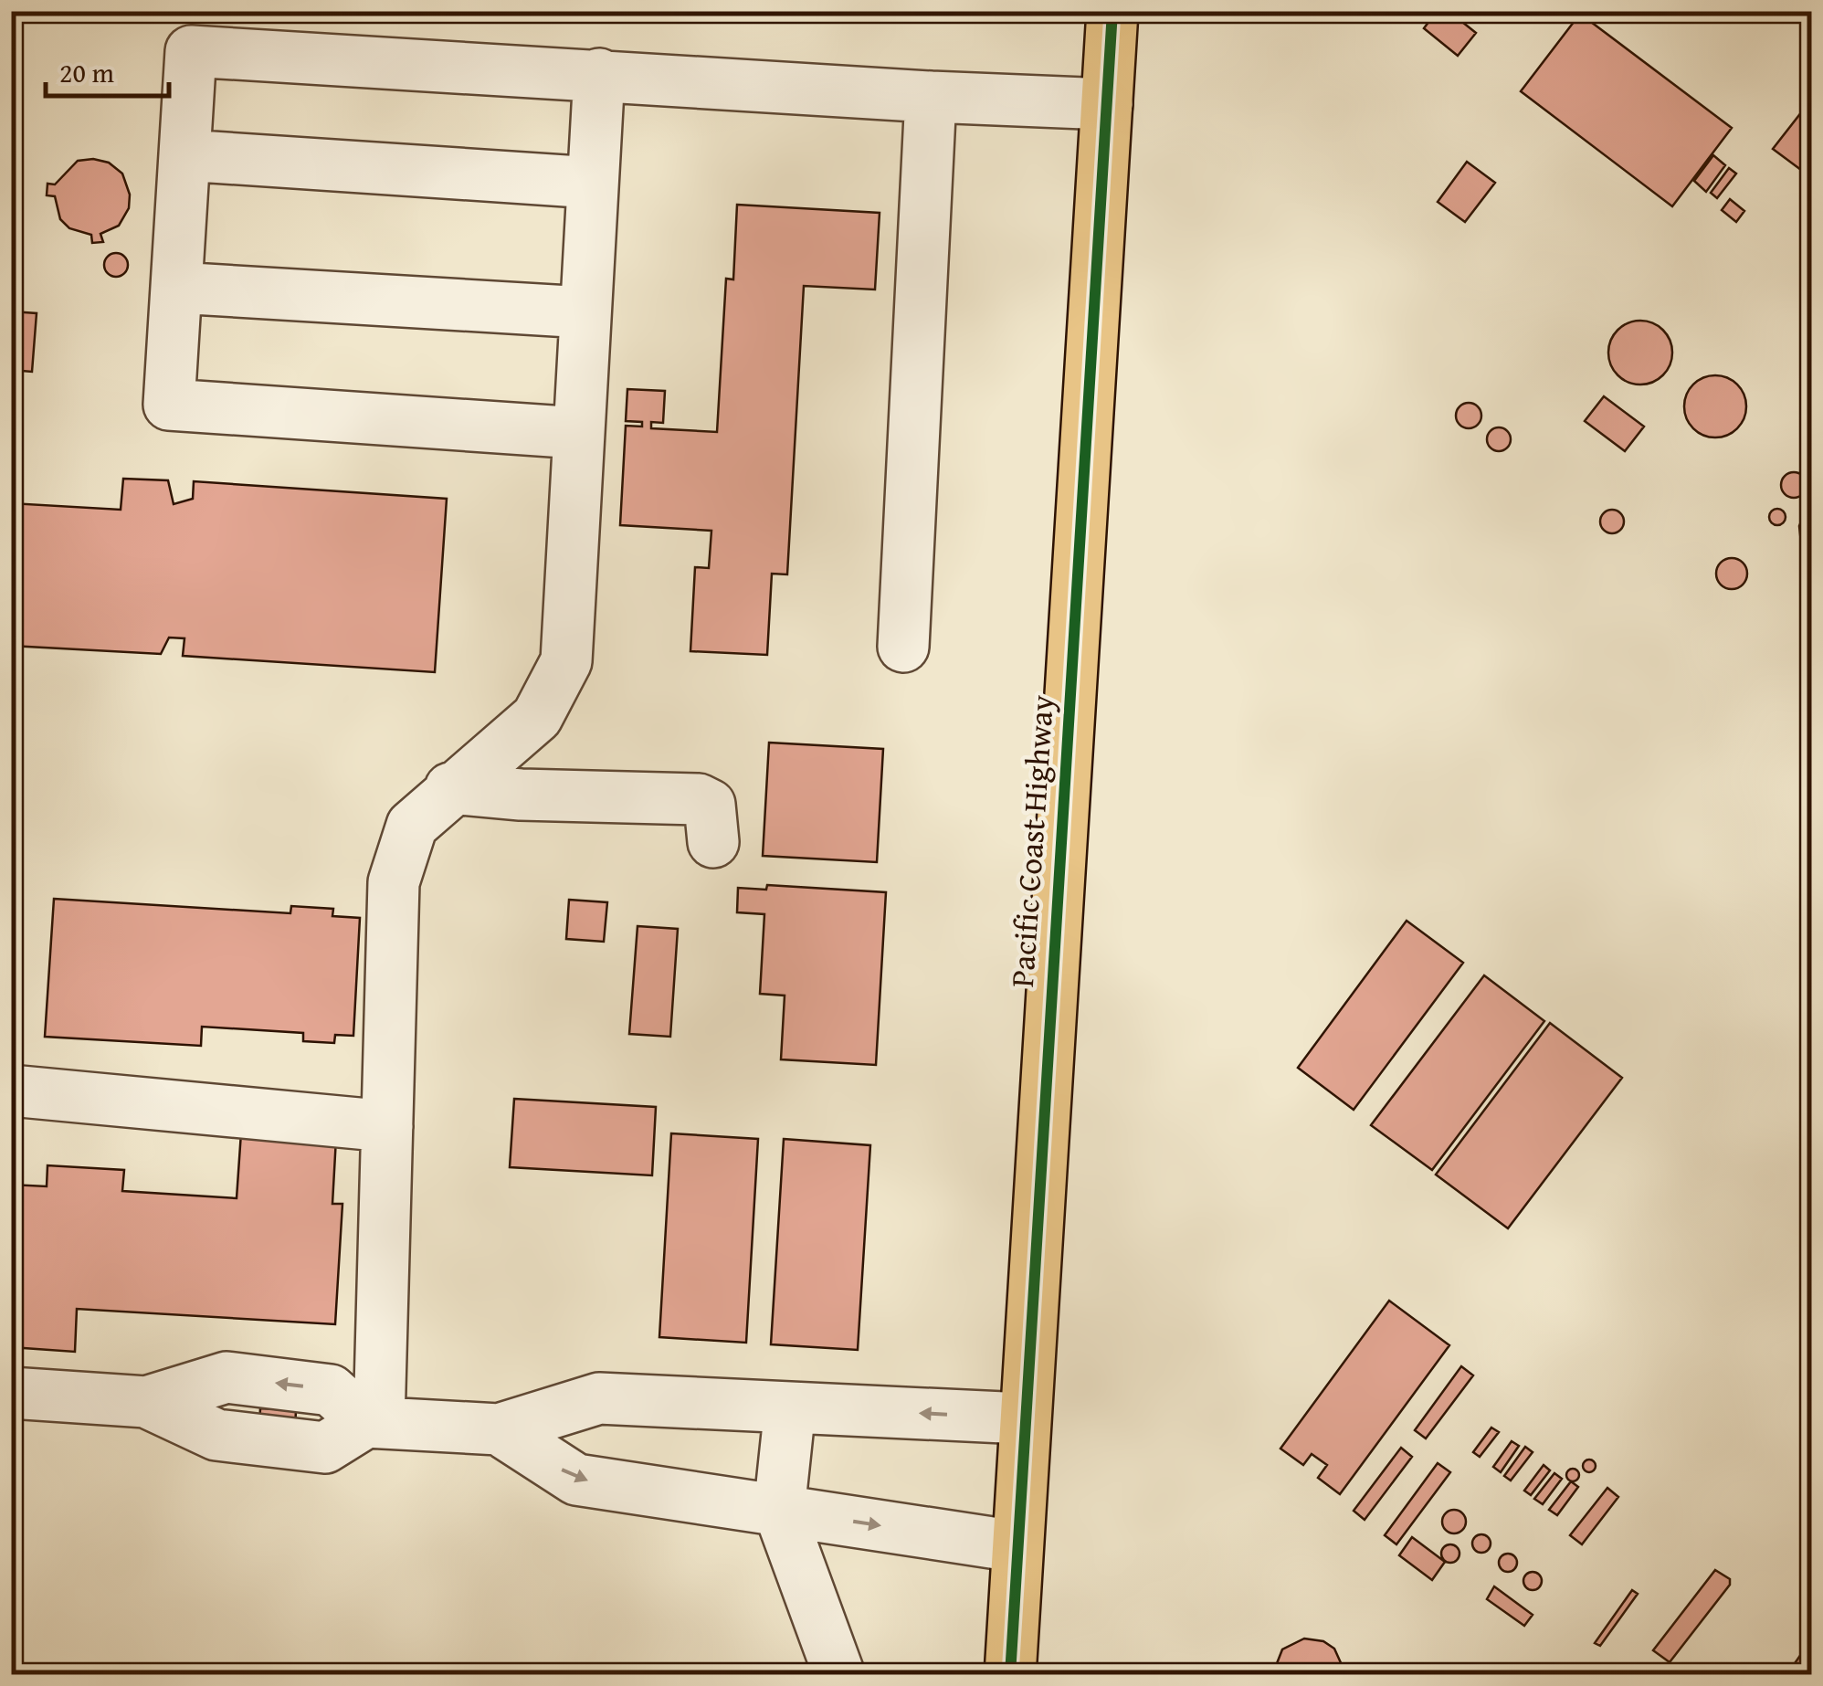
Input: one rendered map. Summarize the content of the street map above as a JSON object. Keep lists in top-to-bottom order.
{
  "streets": {
    "highway": ["Pacific Coast Highway"]
  },
  "scale_bar": "20 m"
}
